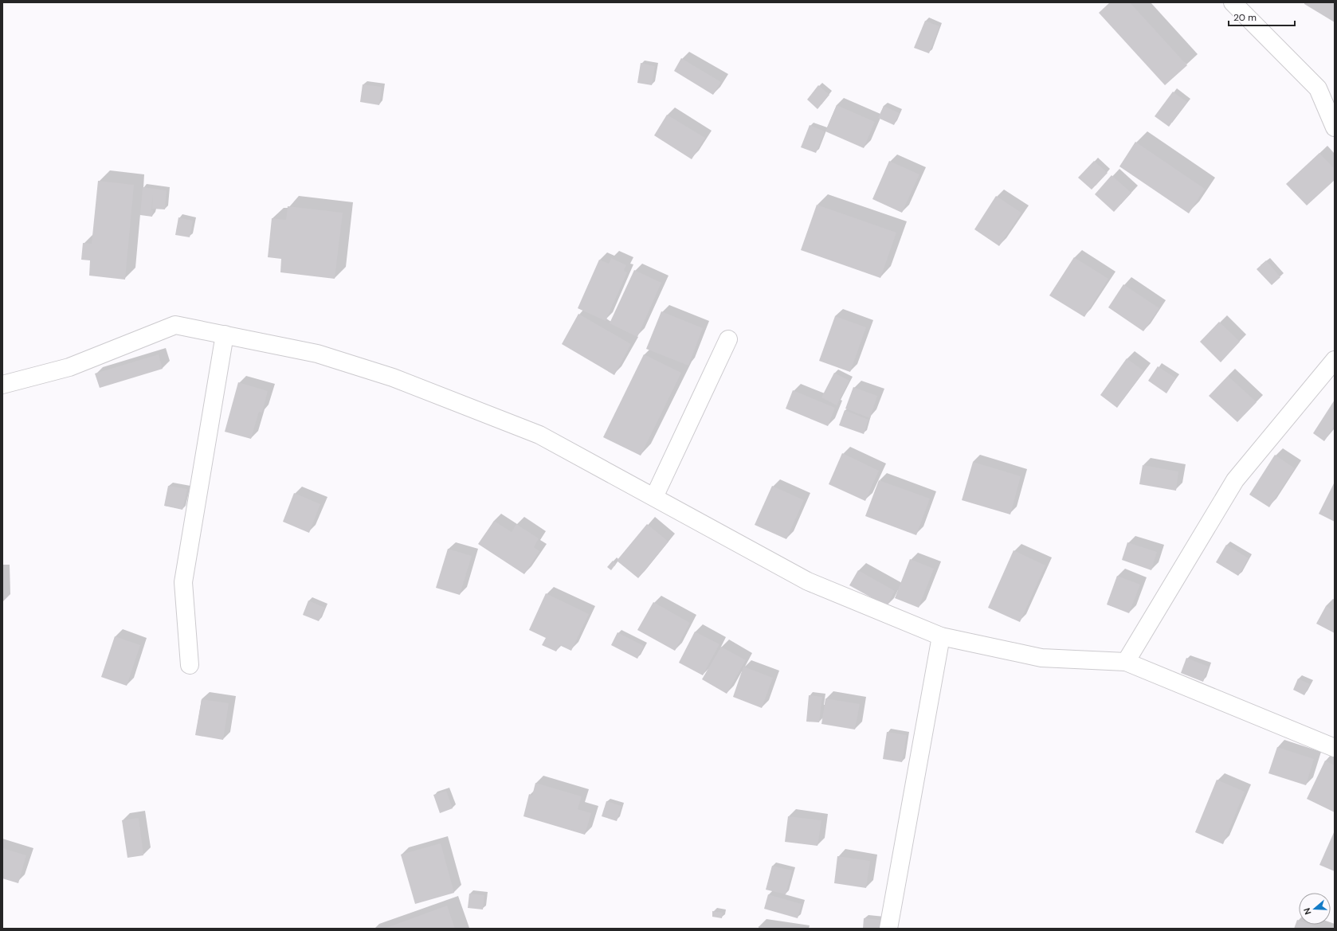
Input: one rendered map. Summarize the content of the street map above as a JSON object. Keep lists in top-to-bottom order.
{
  "scale_bar": "20 m",
  "north": "left"
}
